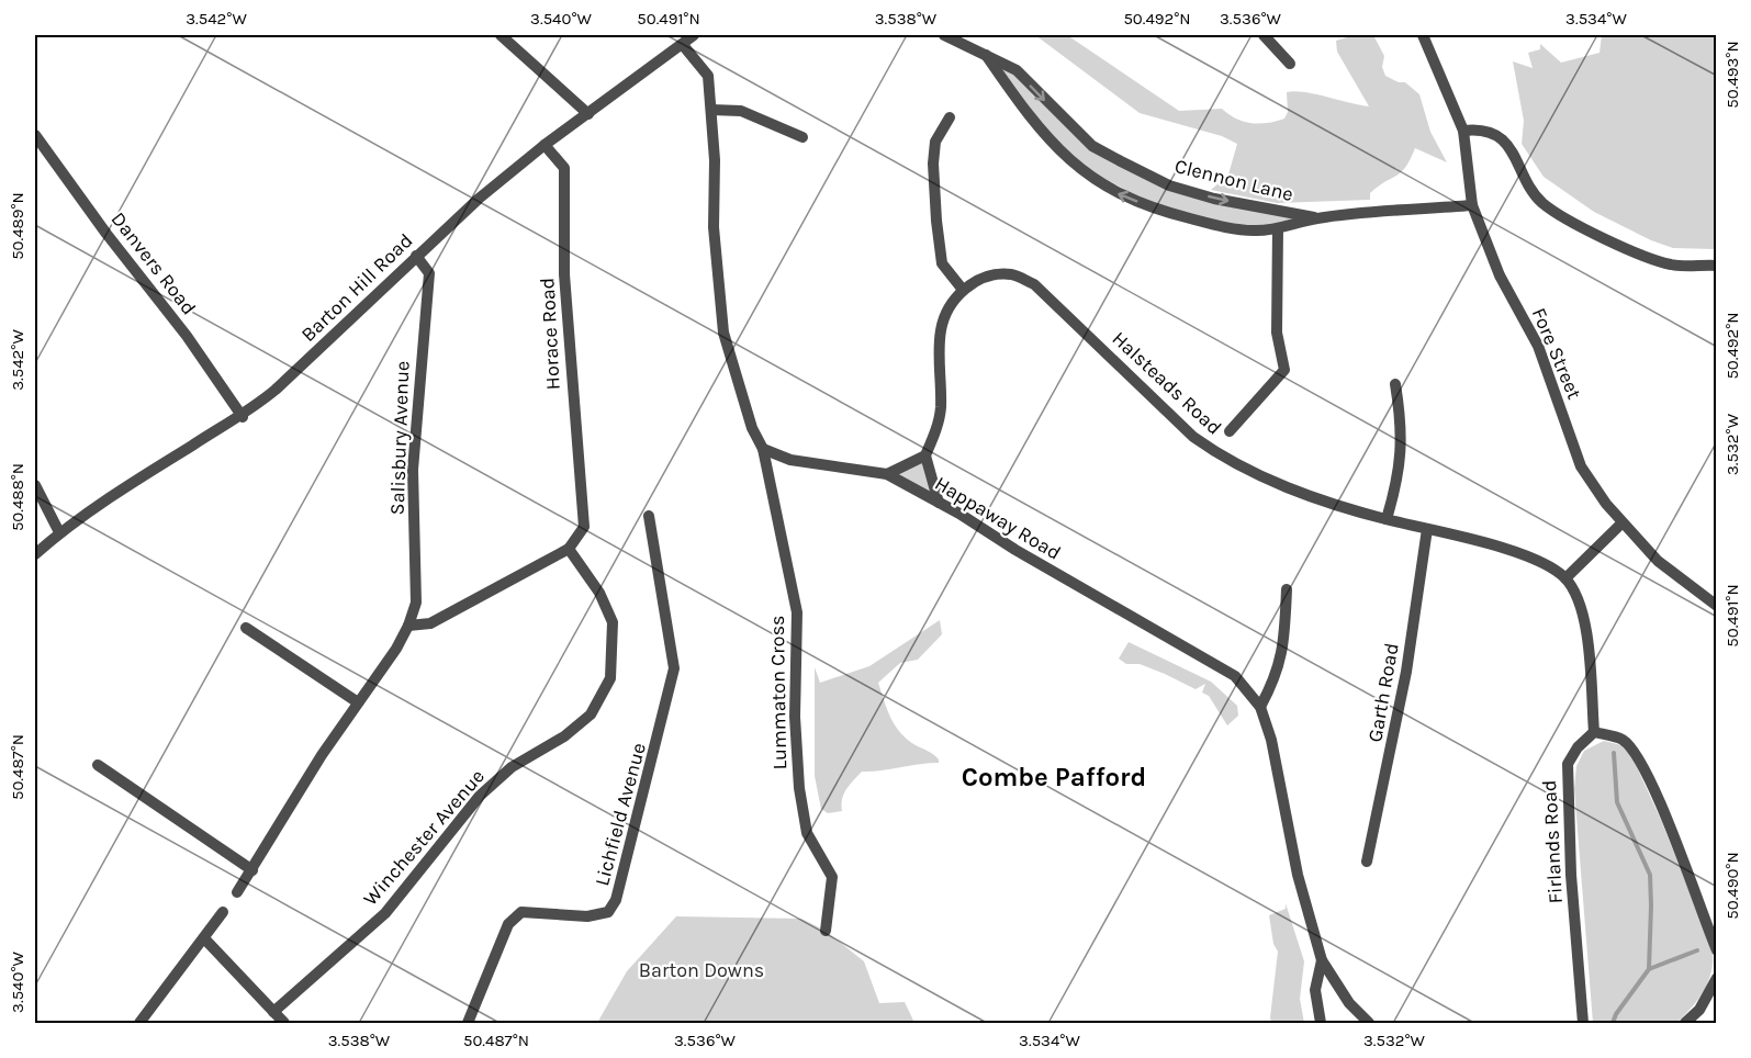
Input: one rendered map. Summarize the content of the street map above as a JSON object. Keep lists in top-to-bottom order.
{
  "streets": {
    "street": [
      "Clennon Lane",
      "Danvers Road",
      "Barton Hill Road",
      "Horace Road",
      "Fore Street",
      "Halsteads Road",
      "Salisbury Avenue",
      "Happaway Road",
      "Lummaton Cross",
      "Garth Road",
      "Lichfield Avenue",
      "Winchester Avenue",
      "Firlands Road"
    ]
  },
  "crossings": [
    ["Clennon Lane", "Fore Street"],
    ["Danvers Road", "Barton Hill Road"],
    ["Barton Hill Road", "Horace Road"],
    ["Barton Hill Road", "Salisbury Avenue"],
    ["Horace Road", "Winchester Avenue"],
    ["Halsteads Road", "Garth Road"],
    ["Happaway Road", "Lummaton Cross"]
  ],
  "districts": ["Combe Pafford"],
  "parks": ["Barton Downs"],
  "coordinates": [
    "3.542°W",
    "3.540°W",
    "50.491°N",
    "3.538°W",
    "50.492°N",
    "3.536°W",
    "3.534°W",
    "50.493°N",
    "50.489°N",
    "3.532°W",
    "50.488°N",
    "50.487°N",
    "50.490°N"
  ]
}
